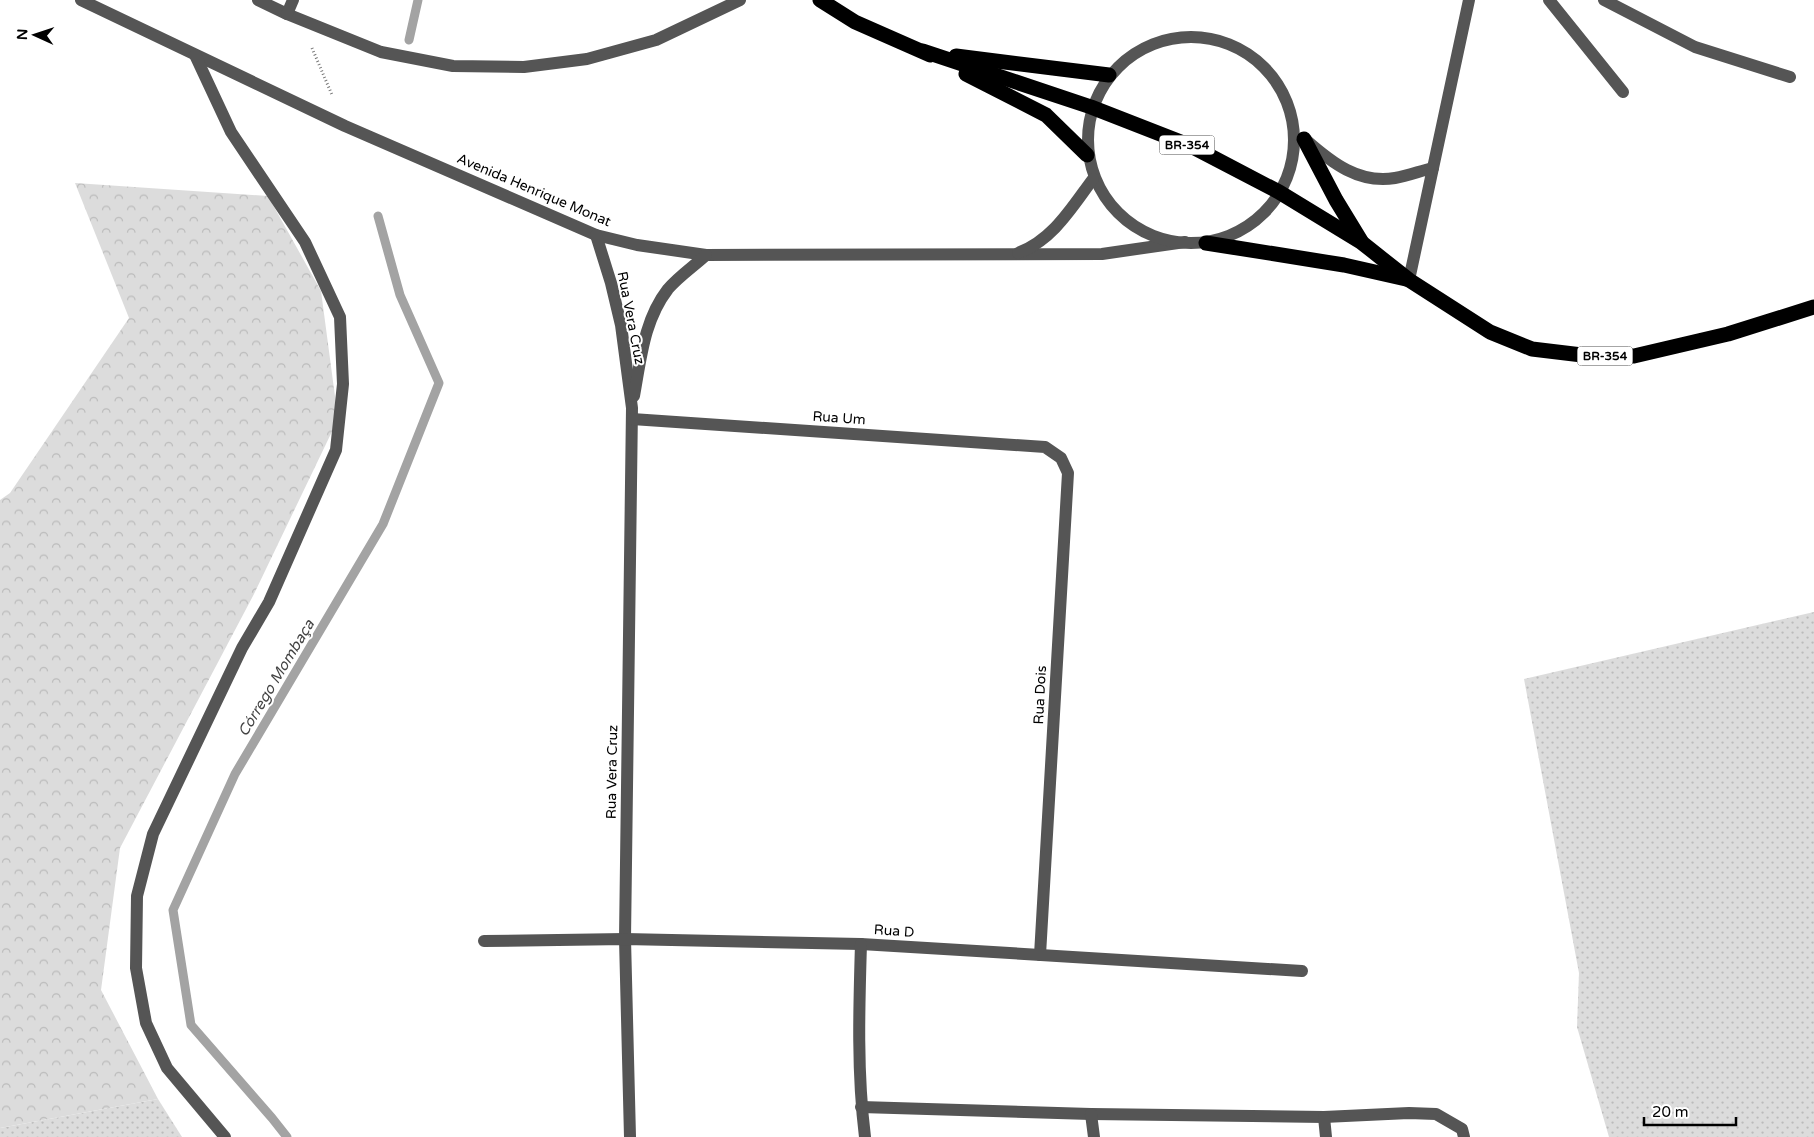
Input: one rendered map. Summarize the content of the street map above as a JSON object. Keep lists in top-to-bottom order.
{
  "streets": {
    "highway": ["BR-354"],
    "street": [
      "Avenida Henrique Monat",
      "Rua Vera Cruz",
      "Rua Um",
      "Rua Dois",
      "Rua D"
    ]
  },
  "crossings": [
    ["Avenida Henrique Monat", "Rua Vera Cruz"],
    ["Rua Vera Cruz", "Rua Um"],
    ["Rua Vera Cruz", "Rua D"],
    ["Rua Um", "Rua Dois"],
    ["Rua Dois", "Rua D"]
  ],
  "water": ["Córrego Mombaça"],
  "scale_bar": "20 m",
  "north": "left"
}
